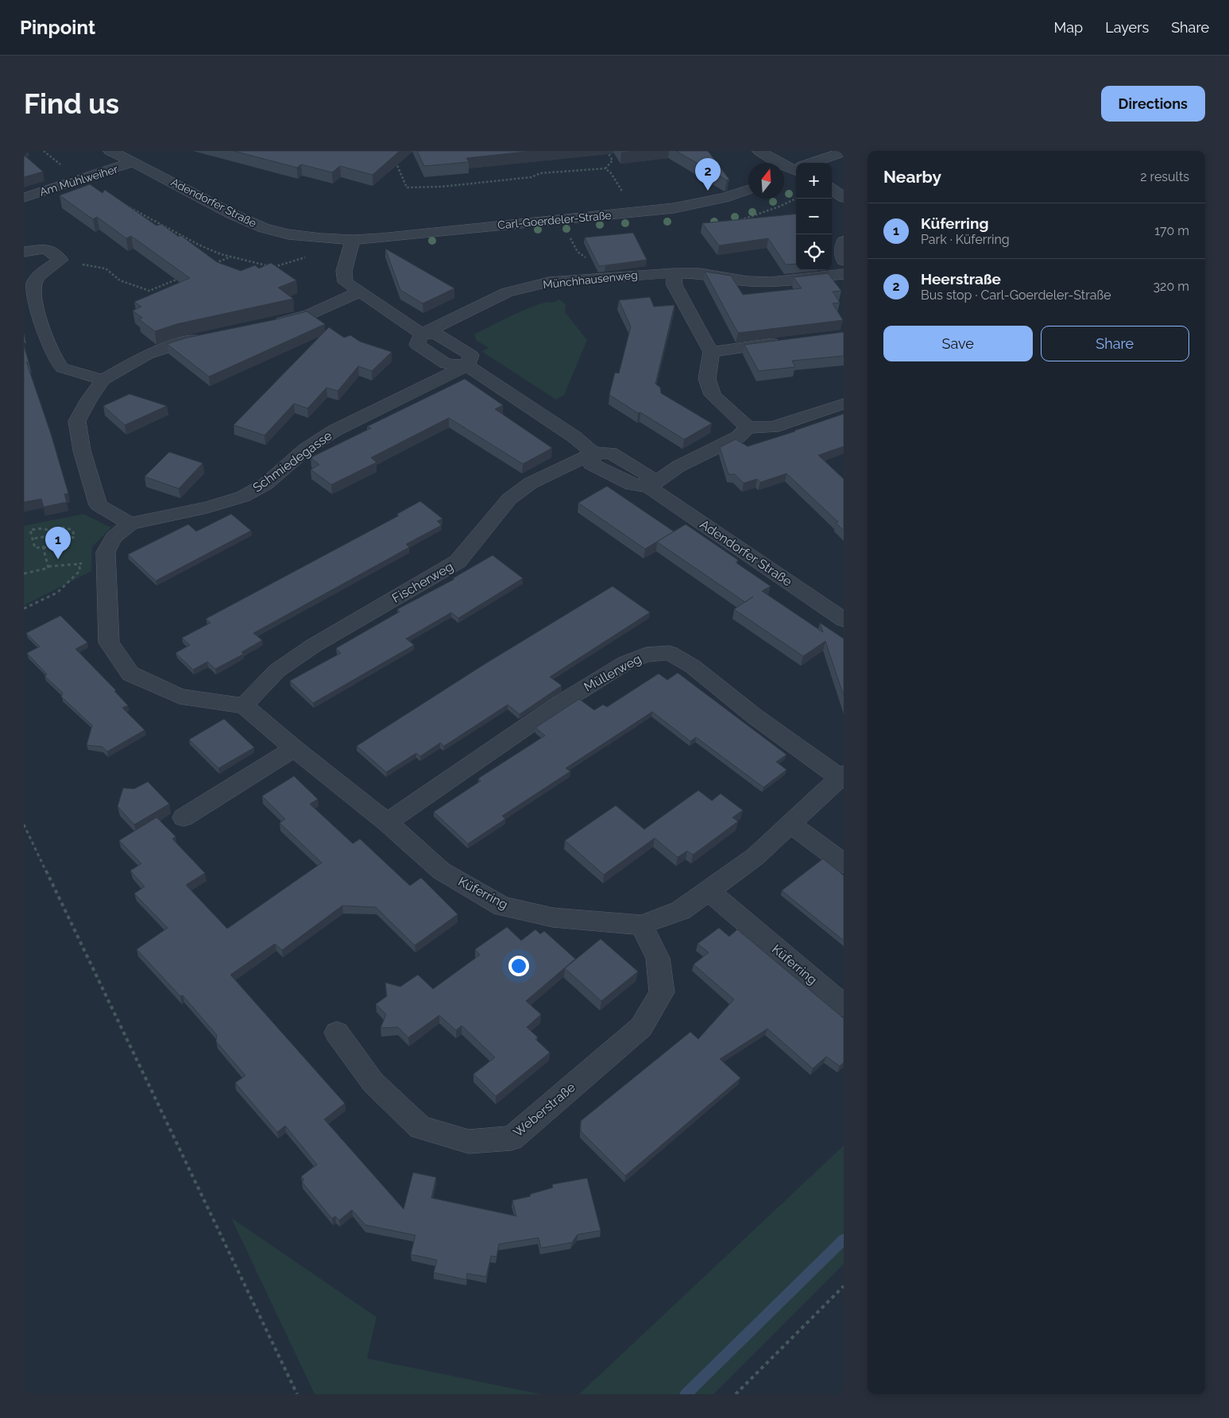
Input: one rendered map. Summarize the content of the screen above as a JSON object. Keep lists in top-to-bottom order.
{
  "streets": {
    "street": [
      "Am Mühlweiher",
      "Adendorfer Straße",
      "Carl-Goerdeler-Straße",
      "Münchhausenweg",
      "Schmiedegasse",
      "Fischerweg",
      "Müllerweg",
      "Küferring",
      "Weberstraße"
    ]
  },
  "crossings": [
    ["Am Mühlweiher", "Adendorfer Straße"],
    ["Adendorfer Straße", "Carl-Goerdeler-Straße"],
    ["Adendorfer Straße", "Münchhausenweg"],
    ["Adendorfer Straße", "Schmiedegasse"],
    ["Adendorfer Straße", "Fischerweg"],
    ["Fischerweg", "Küferring"],
    ["Müllerweg", "Küferring"],
    ["Küferring", "Weberstraße"]
  ],
  "north": "top",
  "page": {
    "header": "Pinpoint",
    "nav": ["Map", "Layers", "Share"],
    "buttons": [
      "Directions",
      ["Save", "Share"]
    ],
    "title": "Find us",
    "heading": ["Nearby", "2 results"],
    "pins": ["2", "1"],
    "map_buttons": ["+", "−"],
    "list": [
      {
        "mark": "1",
        "name": "Küferring",
        "note": "Park · Küferring",
        "value": "170 m"
      },
      {
        "mark": "2",
        "name": "Heerstraße",
        "note": "Bus stop · Carl-Goerdeler-Straße",
        "value": "320 m"
      }
    ]
  }
}
